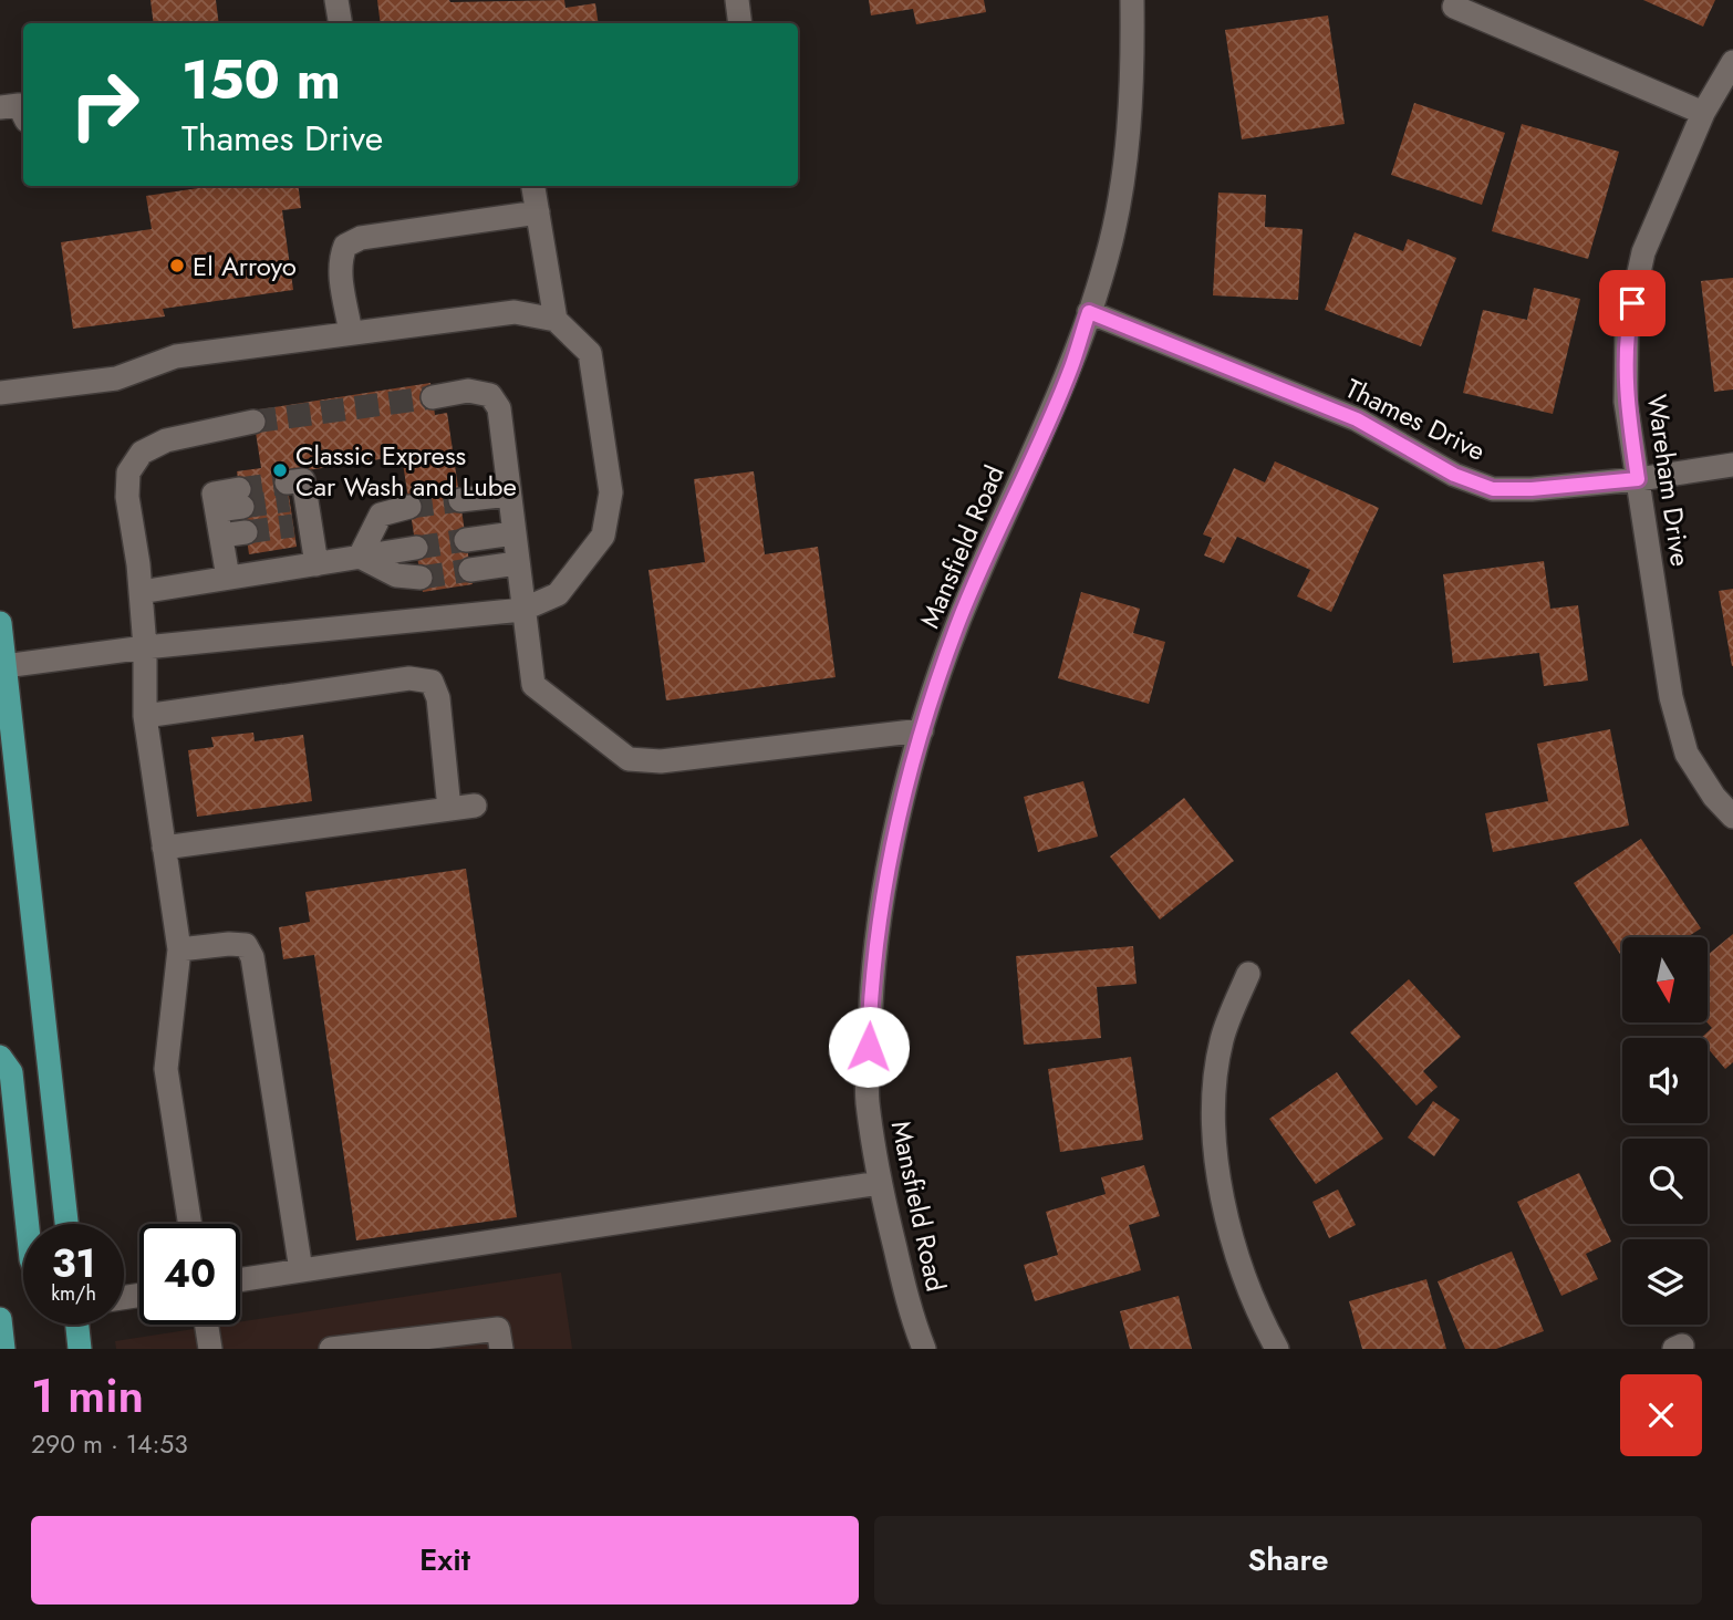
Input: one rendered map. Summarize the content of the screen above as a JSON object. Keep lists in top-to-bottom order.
{
  "streets": {
    "street": ["Thames Drive", "Wareham Drive", "Mansfield Road"]
  },
  "crossings": [
    ["Thames Drive", "Wareham Drive"],
    ["Thames Drive", "Mansfield Road"]
  ],
  "places": ["El Arroyo", "Classic Express Car Wash and Lube"],
  "north": "bottom",
  "page": {
    "turn": ["150 m", "Thames Drive"],
    "speed": "31 km/h",
    "limit": "40",
    "heading": ["1 min", "290 m · 14:53"],
    "buttons": ["Exit", "Share"]
  }
}
